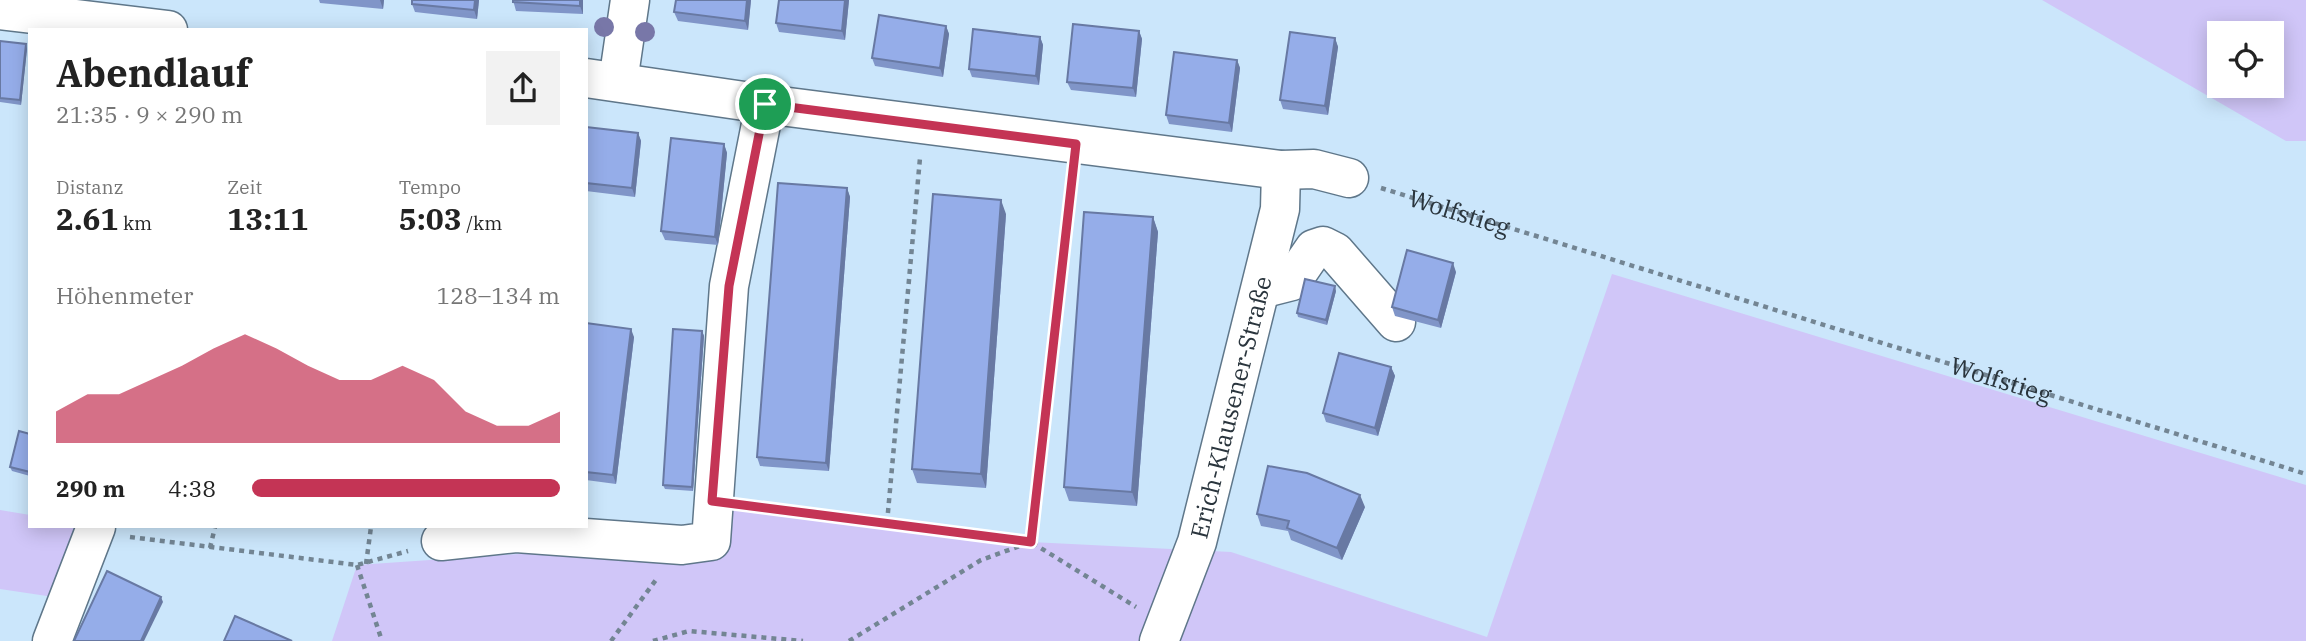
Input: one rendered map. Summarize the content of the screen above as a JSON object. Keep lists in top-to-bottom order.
{
  "streets": {
    "street": ["Erich-Klausener-Straße"],
    "path": ["Wolfstieg"]
  },
  "page": {
    "heading": ["Abendlauf", "21:35 · 9 × 290 m"],
    "stats": [
      ["Distanz", "2.61 km"],
      ["Zeit", "13:11"],
      ["Tempo", "5:03 /km"]
    ],
    "chart": ["Höhenmeter", "128–134 m"],
    "list": [
      {
        "name": "290 m",
        "note": "4:38"
      }
    ]
  }
}
